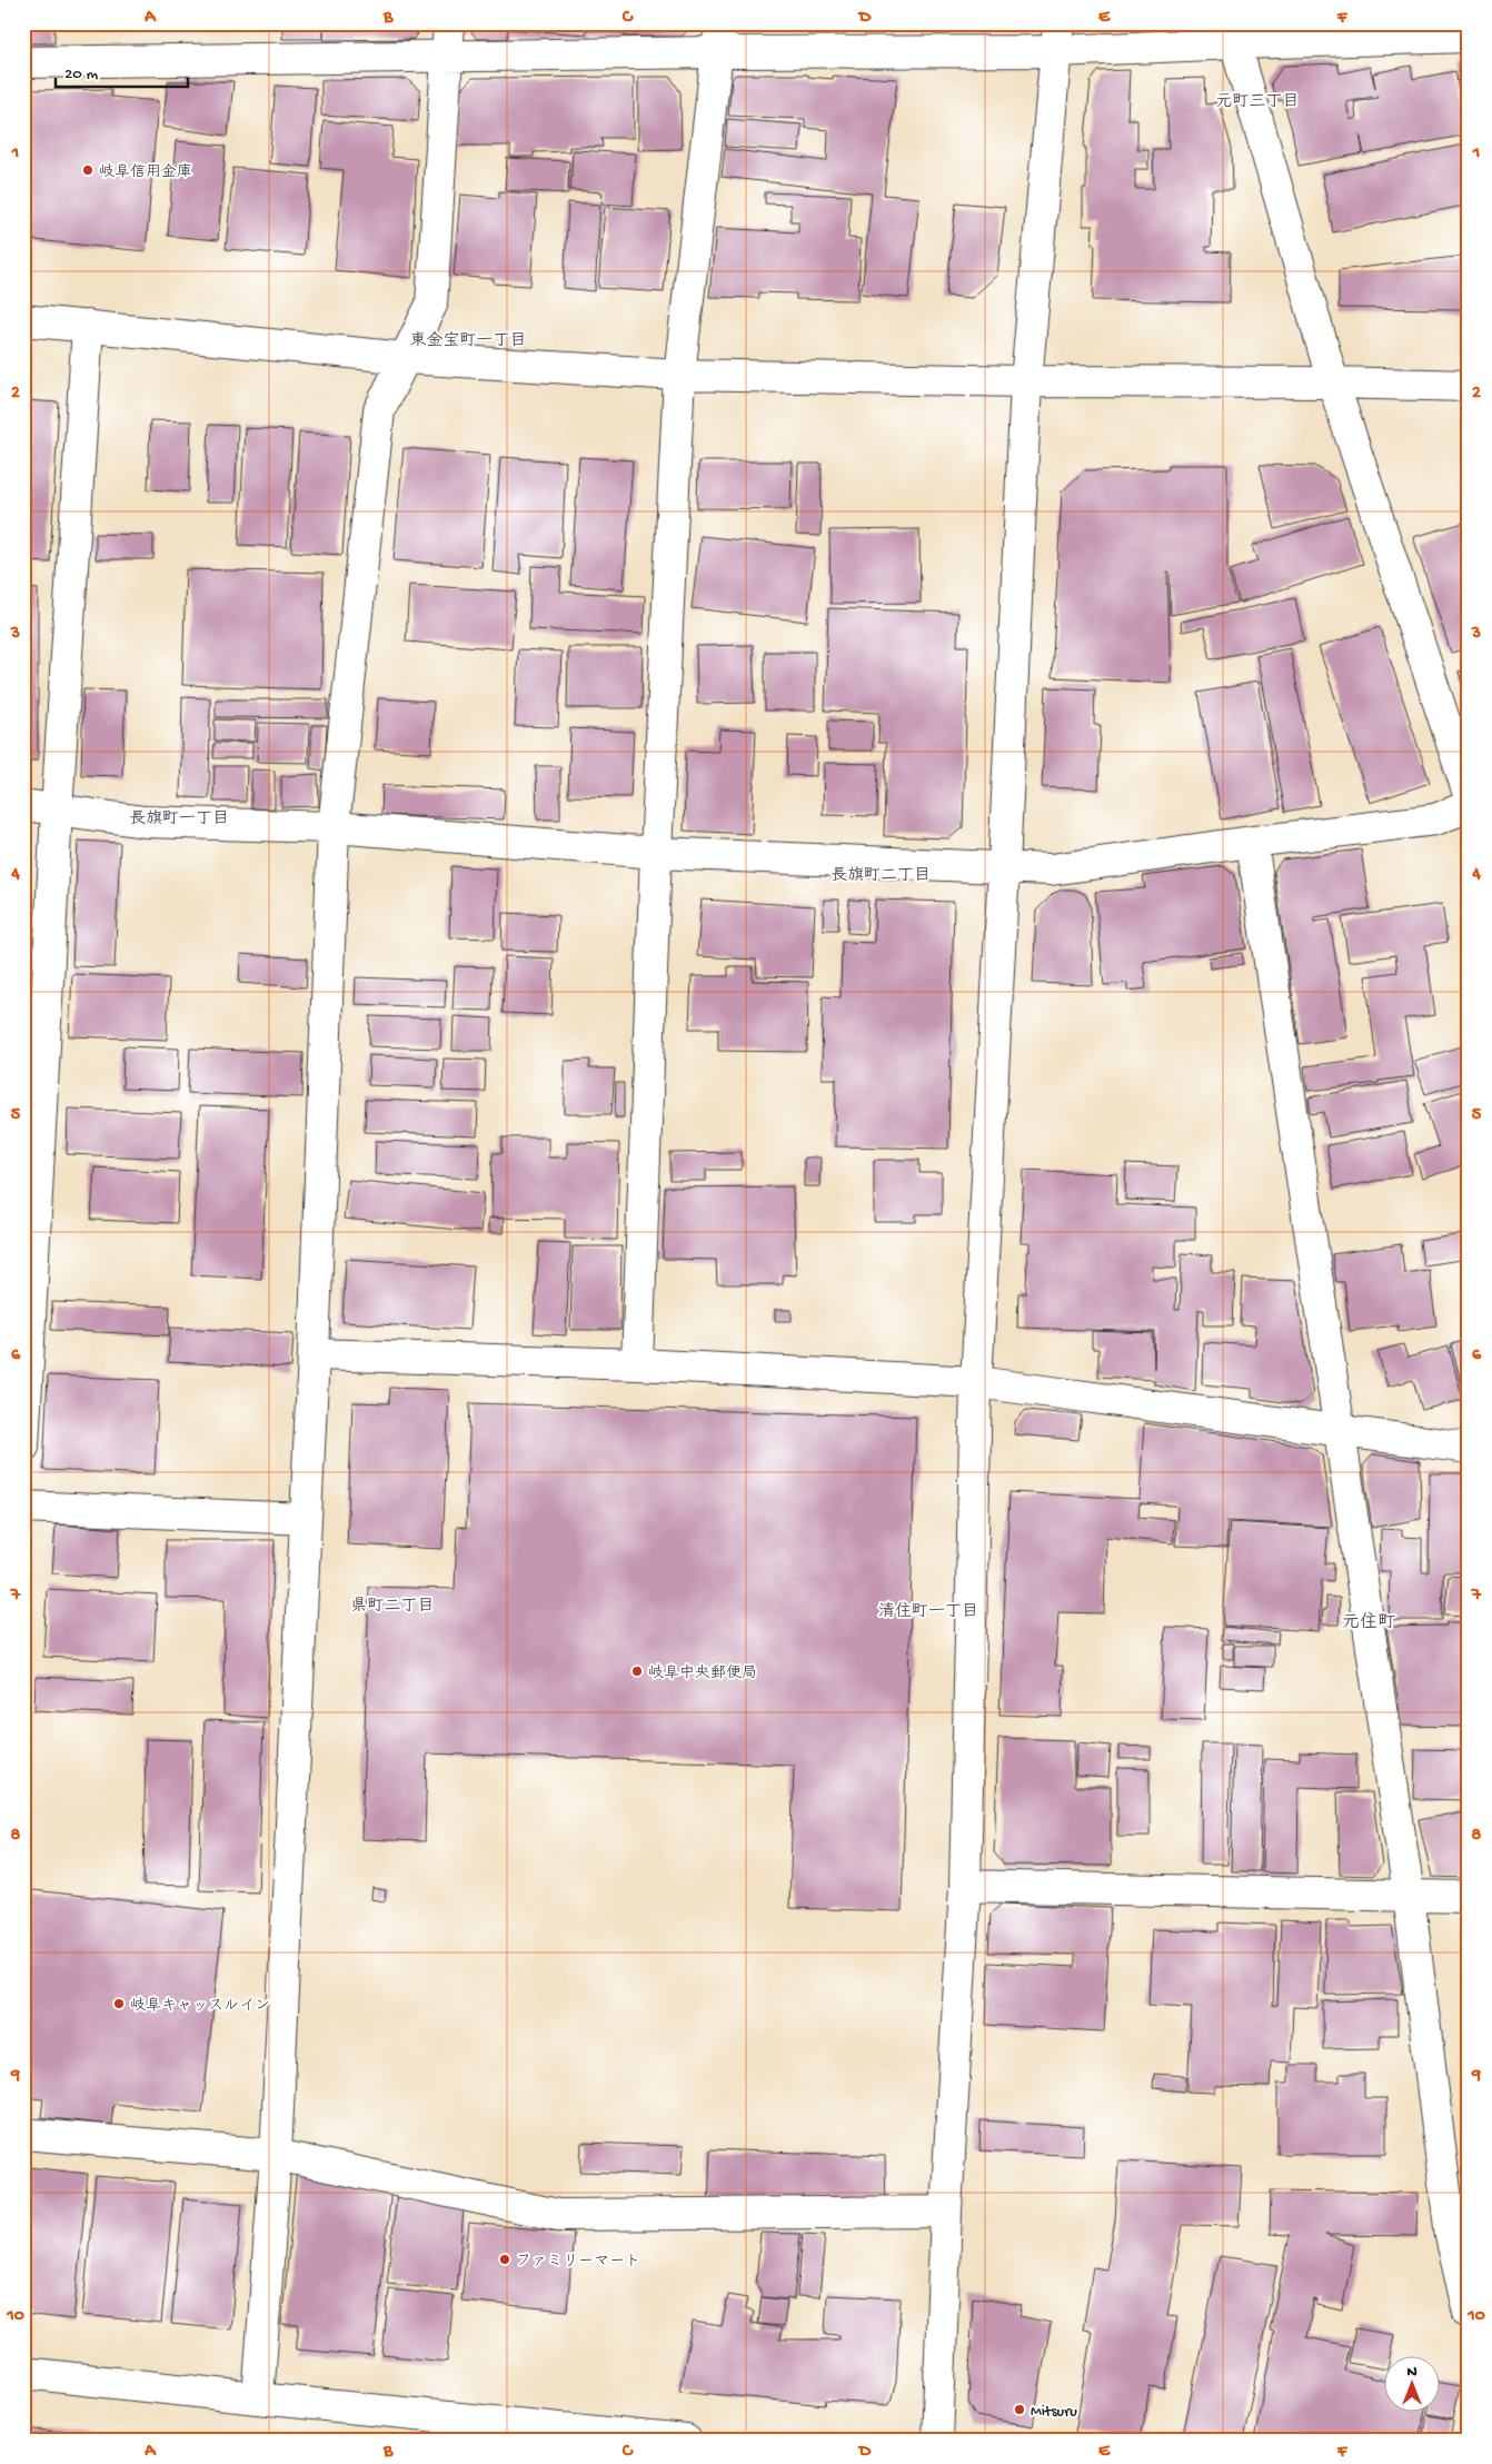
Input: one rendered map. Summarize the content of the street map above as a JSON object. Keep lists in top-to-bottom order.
{
  "districts": [
    "元町三丁目",
    "東金宝町一丁目",
    "長旗町一丁目",
    "長旗町二丁目",
    "県町二丁目",
    "清住町一丁目",
    "元住町"
  ],
  "places": [
    "岐阜信用金庫",
    "岐阜中央郵便局",
    "岐阜キャッスルイン",
    "ファミリーマート",
    "Mitsuru"
  ],
  "scale_bar": "20 m",
  "north": "top",
  "grid": {
    "columns": [
      "A",
      "B",
      "C",
      "D",
      "E",
      "F"
    ],
    "rows": [
      "1",
      "2",
      "3",
      "4",
      "5",
      "6",
      "7",
      "8",
      "9",
      "10"
    ]
  }
}
